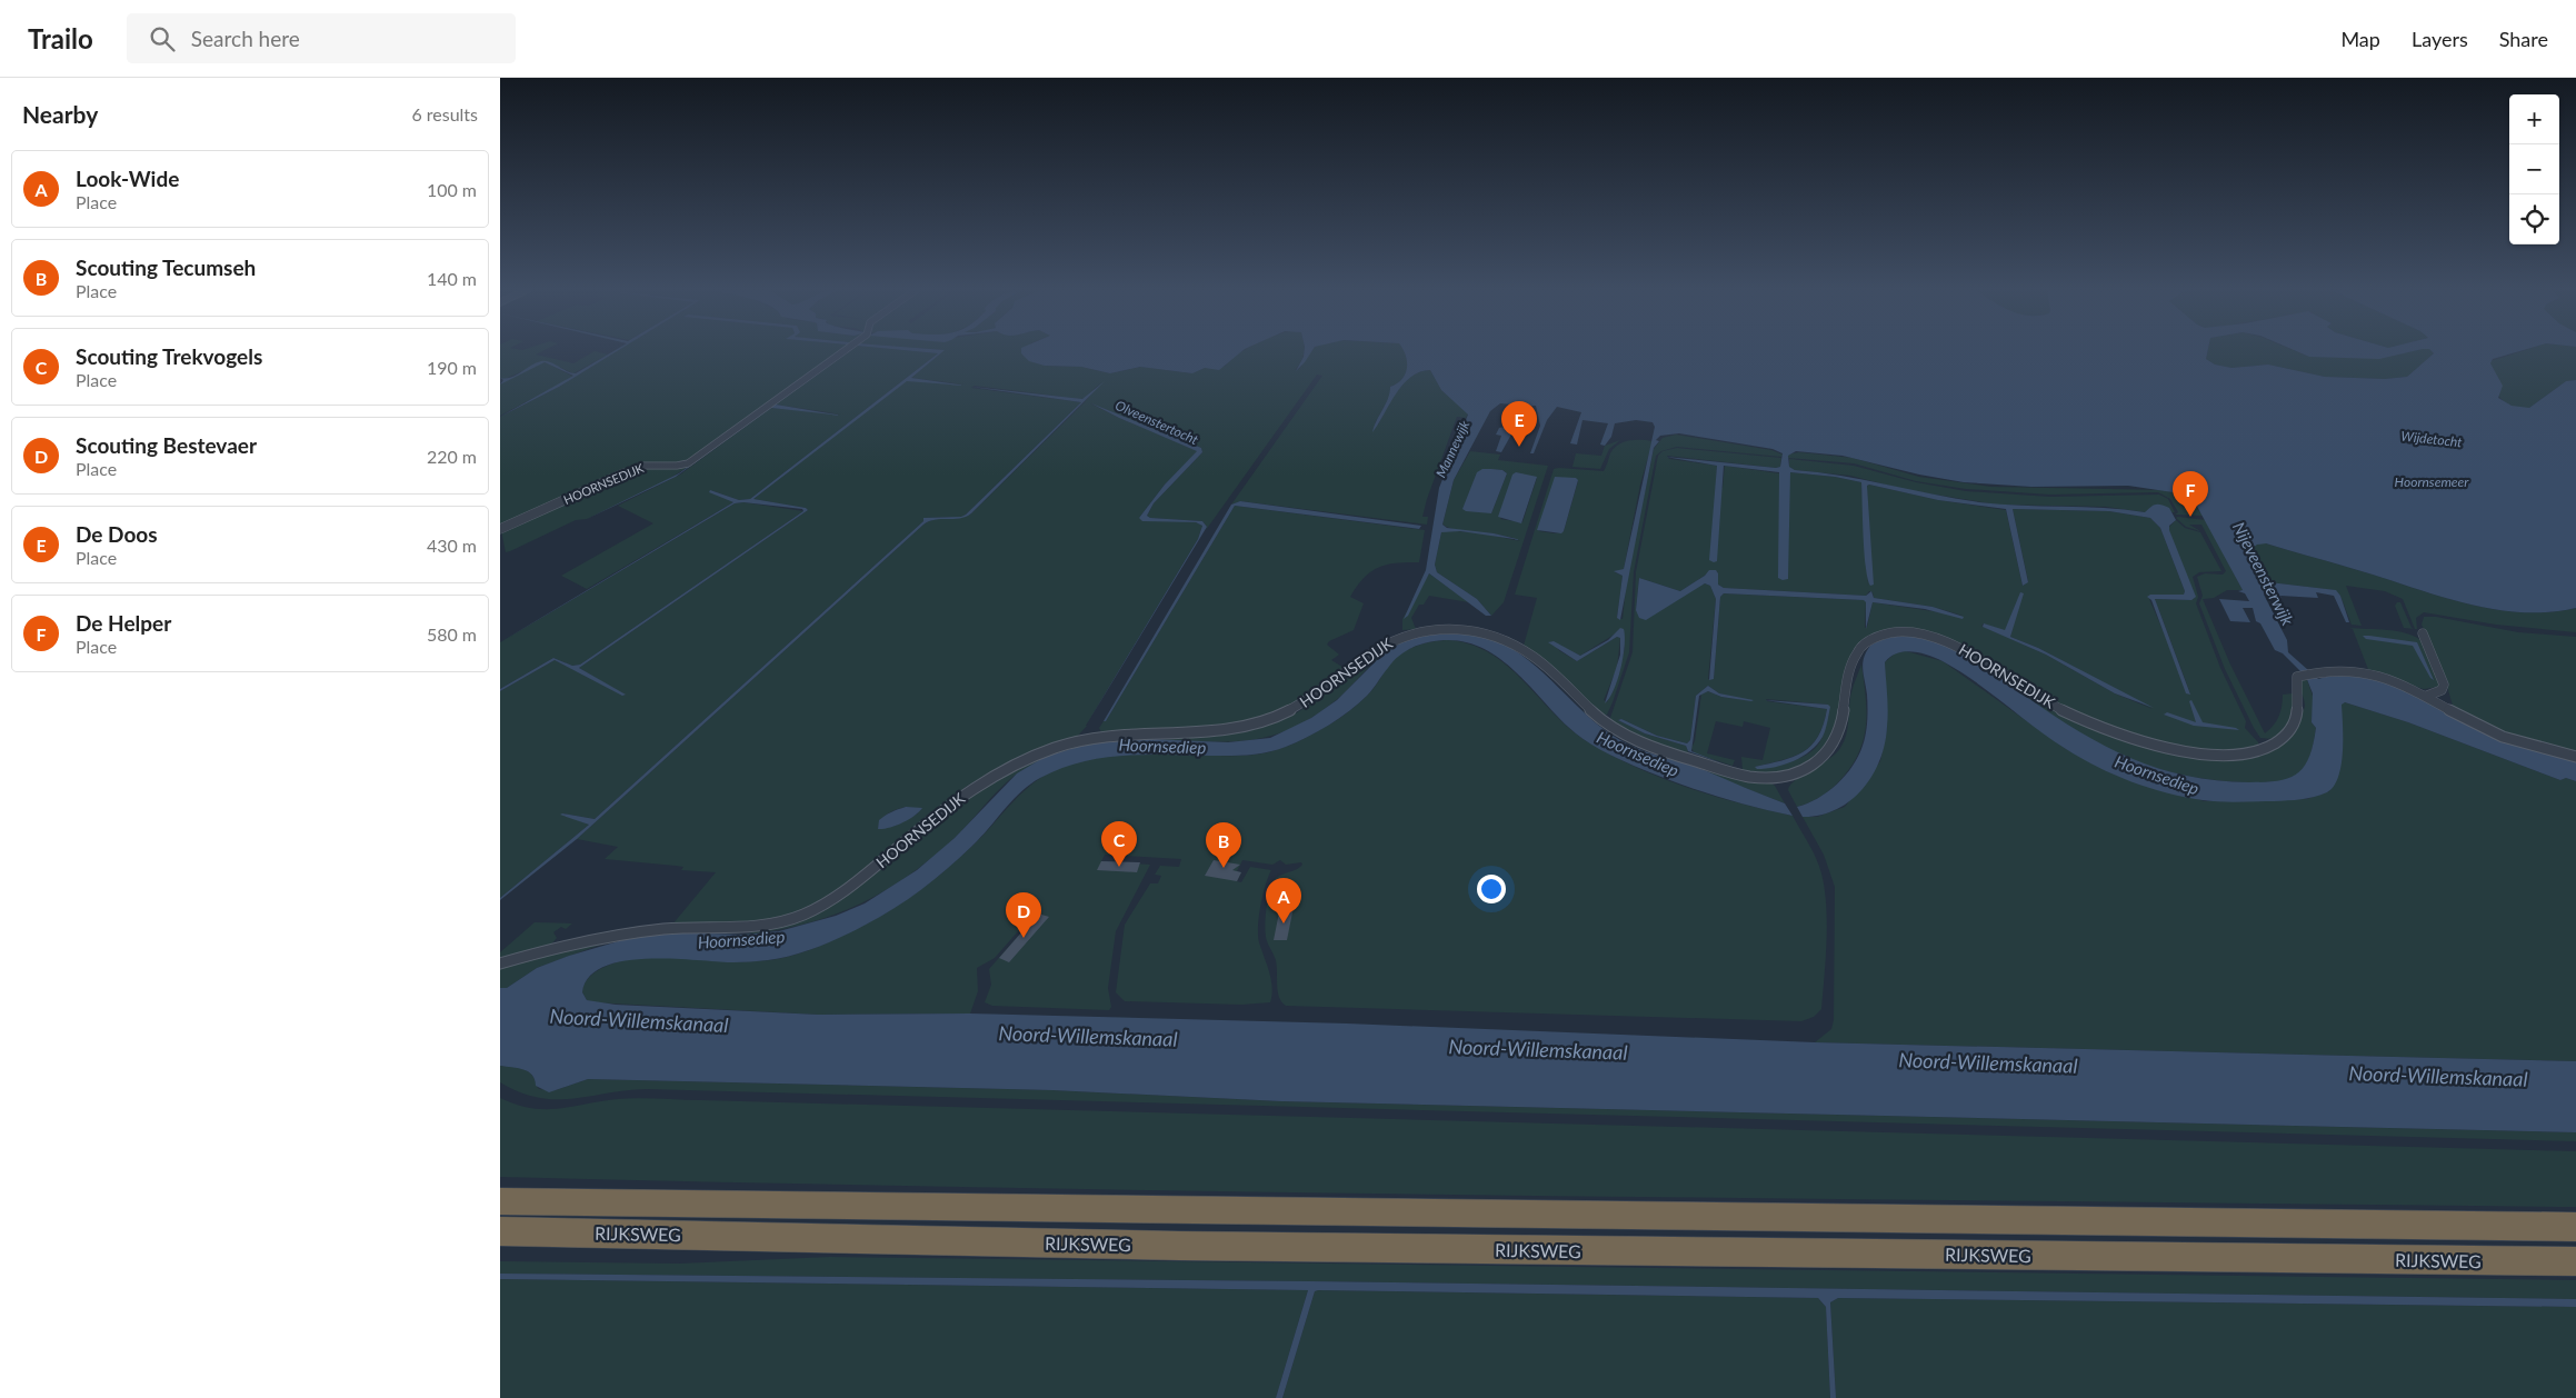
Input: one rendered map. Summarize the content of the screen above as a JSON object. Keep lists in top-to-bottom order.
{
  "streets": {
    "highway": ["RIJKSWEG"],
    "street": ["HOORNSEDIJK"]
  },
  "water": [
    "Olveenstertocht",
    "Wijdetocht",
    "Mannewijk",
    "Hoornsemeer",
    "Nijeveensterwijk",
    "Hoornsediep",
    "Noord-Willemskanaal"
  ],
  "page": {
    "header": "Trailo",
    "search": "Search here",
    "nav": ["Map", "Layers", "Share"],
    "heading": ["Nearby", "6 results"],
    "map_buttons": ["+", "−"],
    "list": [
      {
        "mark": "A",
        "name": "Look-Wide",
        "note": "Place",
        "value": "100 m"
      },
      {
        "mark": "B",
        "name": "Scouting Tecumseh",
        "note": "Place",
        "value": "140 m"
      },
      {
        "mark": "C",
        "name": "Scouting Trekvogels",
        "note": "Place",
        "value": "190 m"
      },
      {
        "mark": "D",
        "name": "Scouting Bestevaer",
        "note": "Place",
        "value": "220 m"
      },
      {
        "mark": "E",
        "name": "De Doos",
        "note": "Place",
        "value": "430 m"
      },
      {
        "mark": "F",
        "name": "De Helper",
        "note": "Place",
        "value": "580 m"
      }
    ],
    "pins": [
      "E",
      "F",
      "C",
      "B",
      "A",
      "D"
    ]
  }
}
